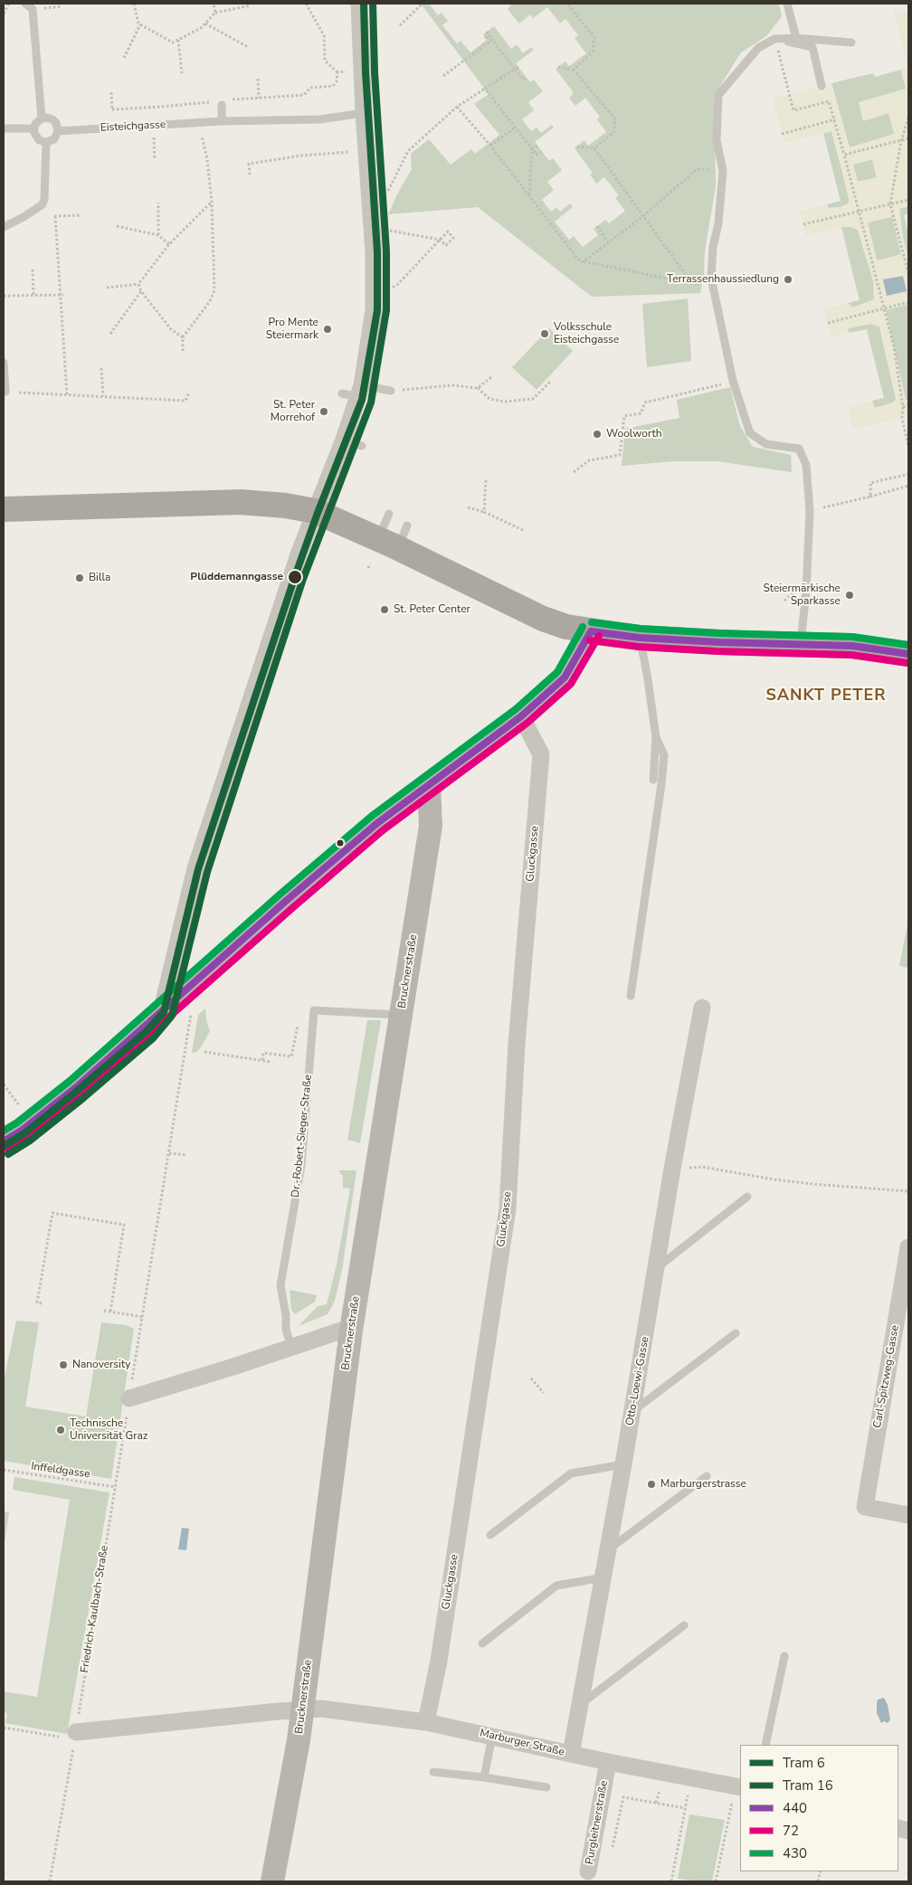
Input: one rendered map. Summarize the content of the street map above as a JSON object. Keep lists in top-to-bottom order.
{
  "streets": {
    "main road": ["Brucknerstraße"],
    "street": [
      "Gluckgasse",
      "Carl-Spitzweg-Gasse",
      "Otto-Loewi-Gasse",
      "Marburger Straße",
      "Purgleitnerstraße"
    ],
    "lane": ["Eisteichgasse", "Dr.-Robert-Sieger-Straße"],
    "path": ["Inffeldgasse", "Friedrich-Kaulbach-Straße"]
  },
  "crossings": [
    ["Gluckgasse", "Marburger Straße"],
    ["Brucknerstraße", "Marburger Straße"],
    ["Otto-Loewi-Gasse", "Marburger Straße"],
    ["Inffeldgasse", "Friedrich-Kaulbach-Straße"],
    ["Marburger Straße", "Purgleitnerstraße"]
  ],
  "districts": ["SANKT PETER"],
  "places": [
    "Terrassenhaussiedlung",
    "Pro Mente Steiermark",
    "Volksschule Eisteichgasse",
    "St. Peter Morrehof",
    "Woolworth",
    "Plüddemanngasse",
    "Billa",
    "Steiermärkische Sparkasse",
    "St. Peter Center",
    "Nanoversity",
    "Technische Universität Graz",
    "Marburgerstrasse"
  ],
  "lines": [
    "tram line 6",
    "tram line 16",
    "transit line 430",
    "transit line 440",
    "transit line 72"
  ],
  "legend": [
    "Tram 6",
    "Tram 16",
    "440",
    "72",
    "430"
  ]
}
